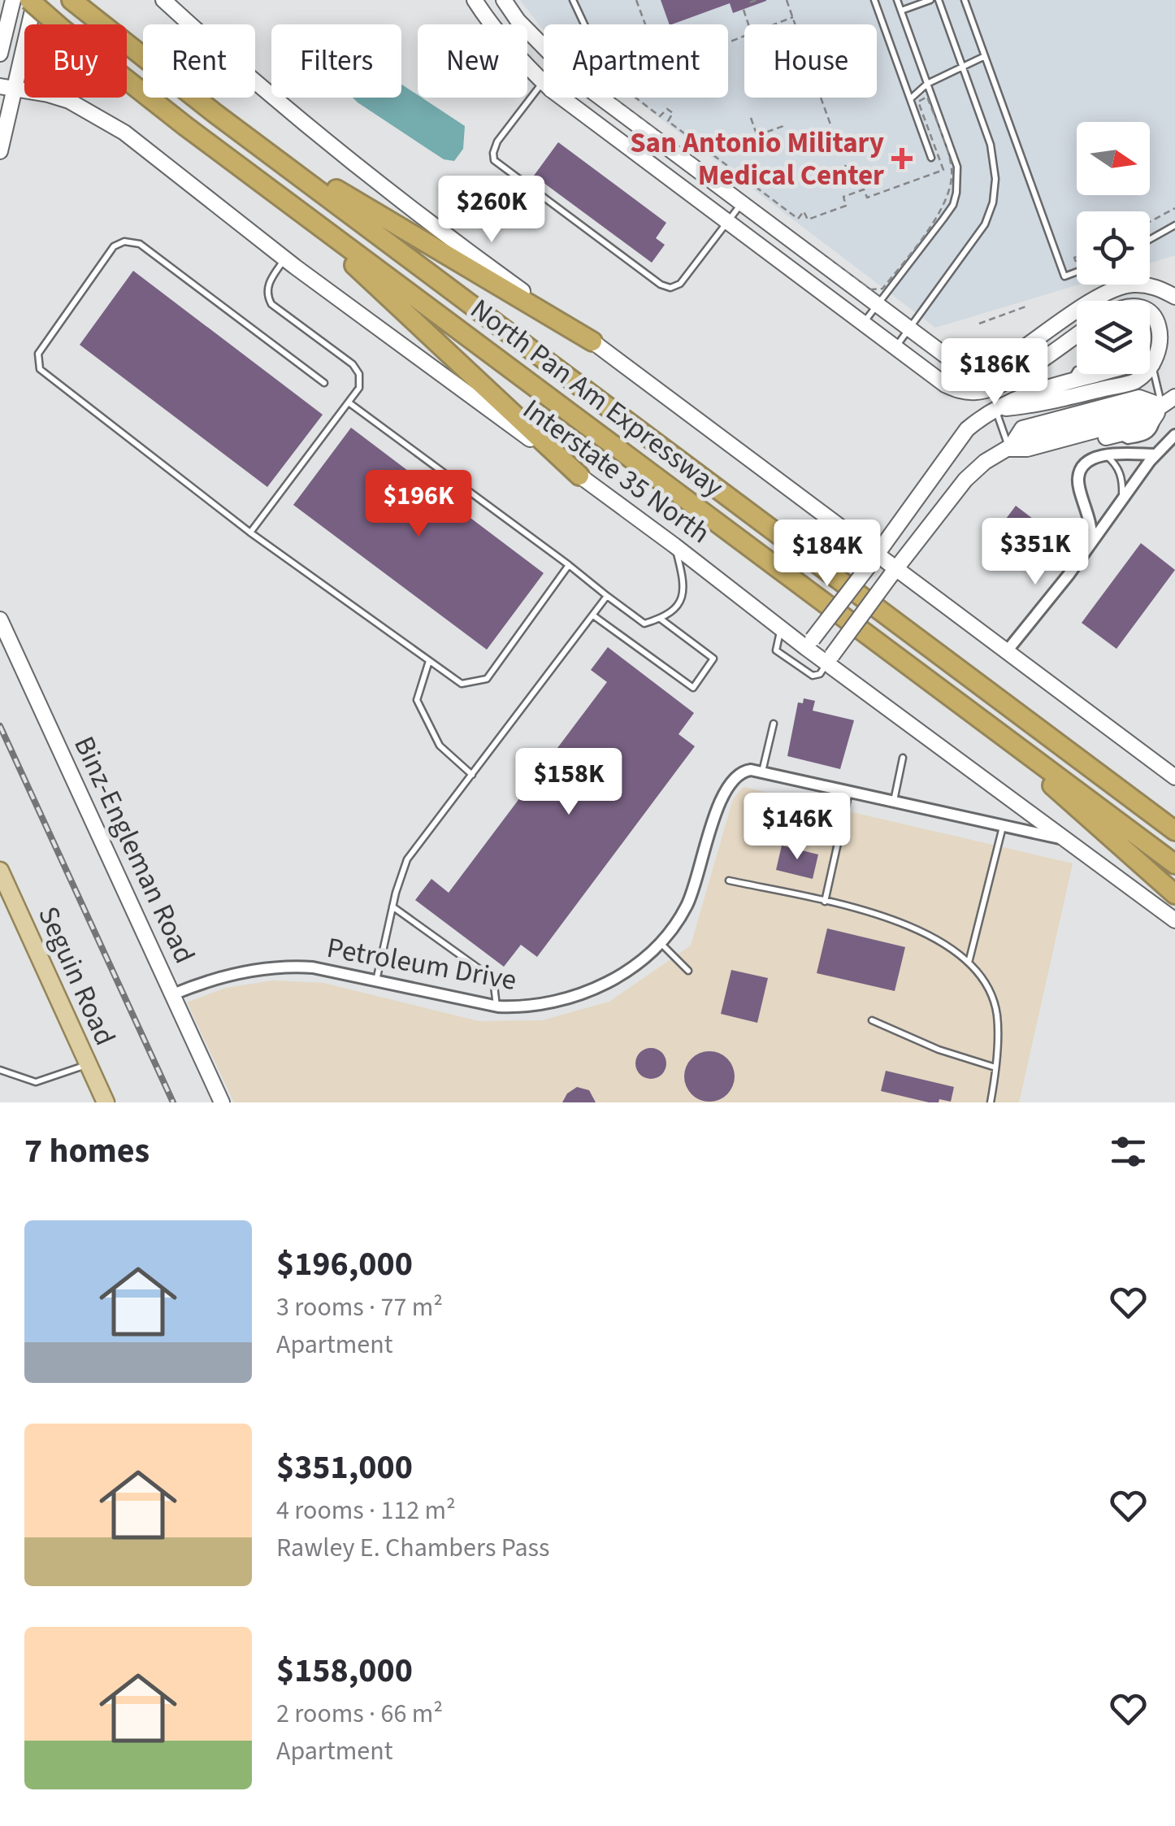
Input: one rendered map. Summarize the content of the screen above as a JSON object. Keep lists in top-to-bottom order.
{
  "streets": {
    "highway": ["North Pan Am Expressway"],
    "main road": ["Seguin Road"],
    "street": ["Interstate 35 North", "Binz-Engleman Road", "Petroleum Drive"]
  },
  "crossings": [
    ["Binz-Engleman Road", "Petroleum Drive"]
  ],
  "places": {
    "health": ["San Antonio Military Medical Center"]
  },
  "north": "right",
  "page": {
    "chip": [
      "Buy",
      "Rent",
      "Filters",
      "New",
      "Apartment",
      "House"
    ],
    "price": [
      "$260K",
      "$186K",
      "$196K",
      "$351K",
      "$184K",
      "$158K",
      "$146K"
    ],
    "heading": "7 homes",
    "list": [
      {
        "name": "$196,000",
        "note": "3 rooms · 77 m² · Apartment"
      },
      {
        "name": "$351,000",
        "note": "4 rooms · 112 m² · Rawley E. Chambers Pass"
      },
      {
        "name": "$158,000",
        "note": "2 rooms · 66 m² · Apartment"
      }
    ]
  }
}
